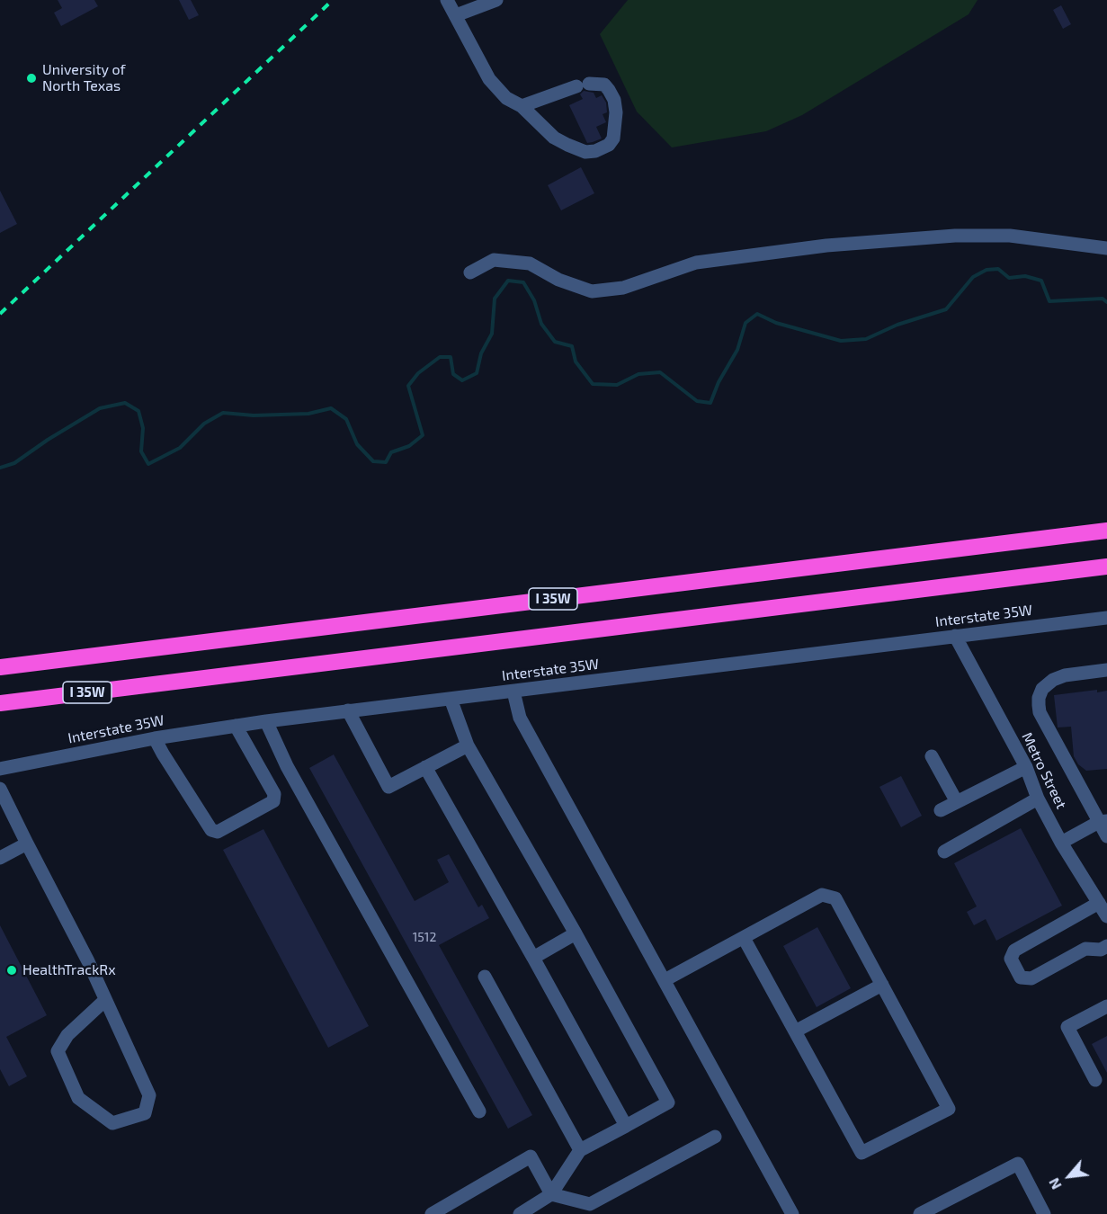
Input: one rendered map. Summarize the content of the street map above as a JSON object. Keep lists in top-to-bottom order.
{
  "streets": {
    "highway": ["I 35W"],
    "street": ["Interstate 35W", "Metro Street"]
  },
  "crossings": [
    ["Interstate 35W", "Metro Street"]
  ],
  "places": ["University of North Texas", "HealthTrackRx"],
  "house_numbers": ["1512"],
  "north": "bottom left"
}
